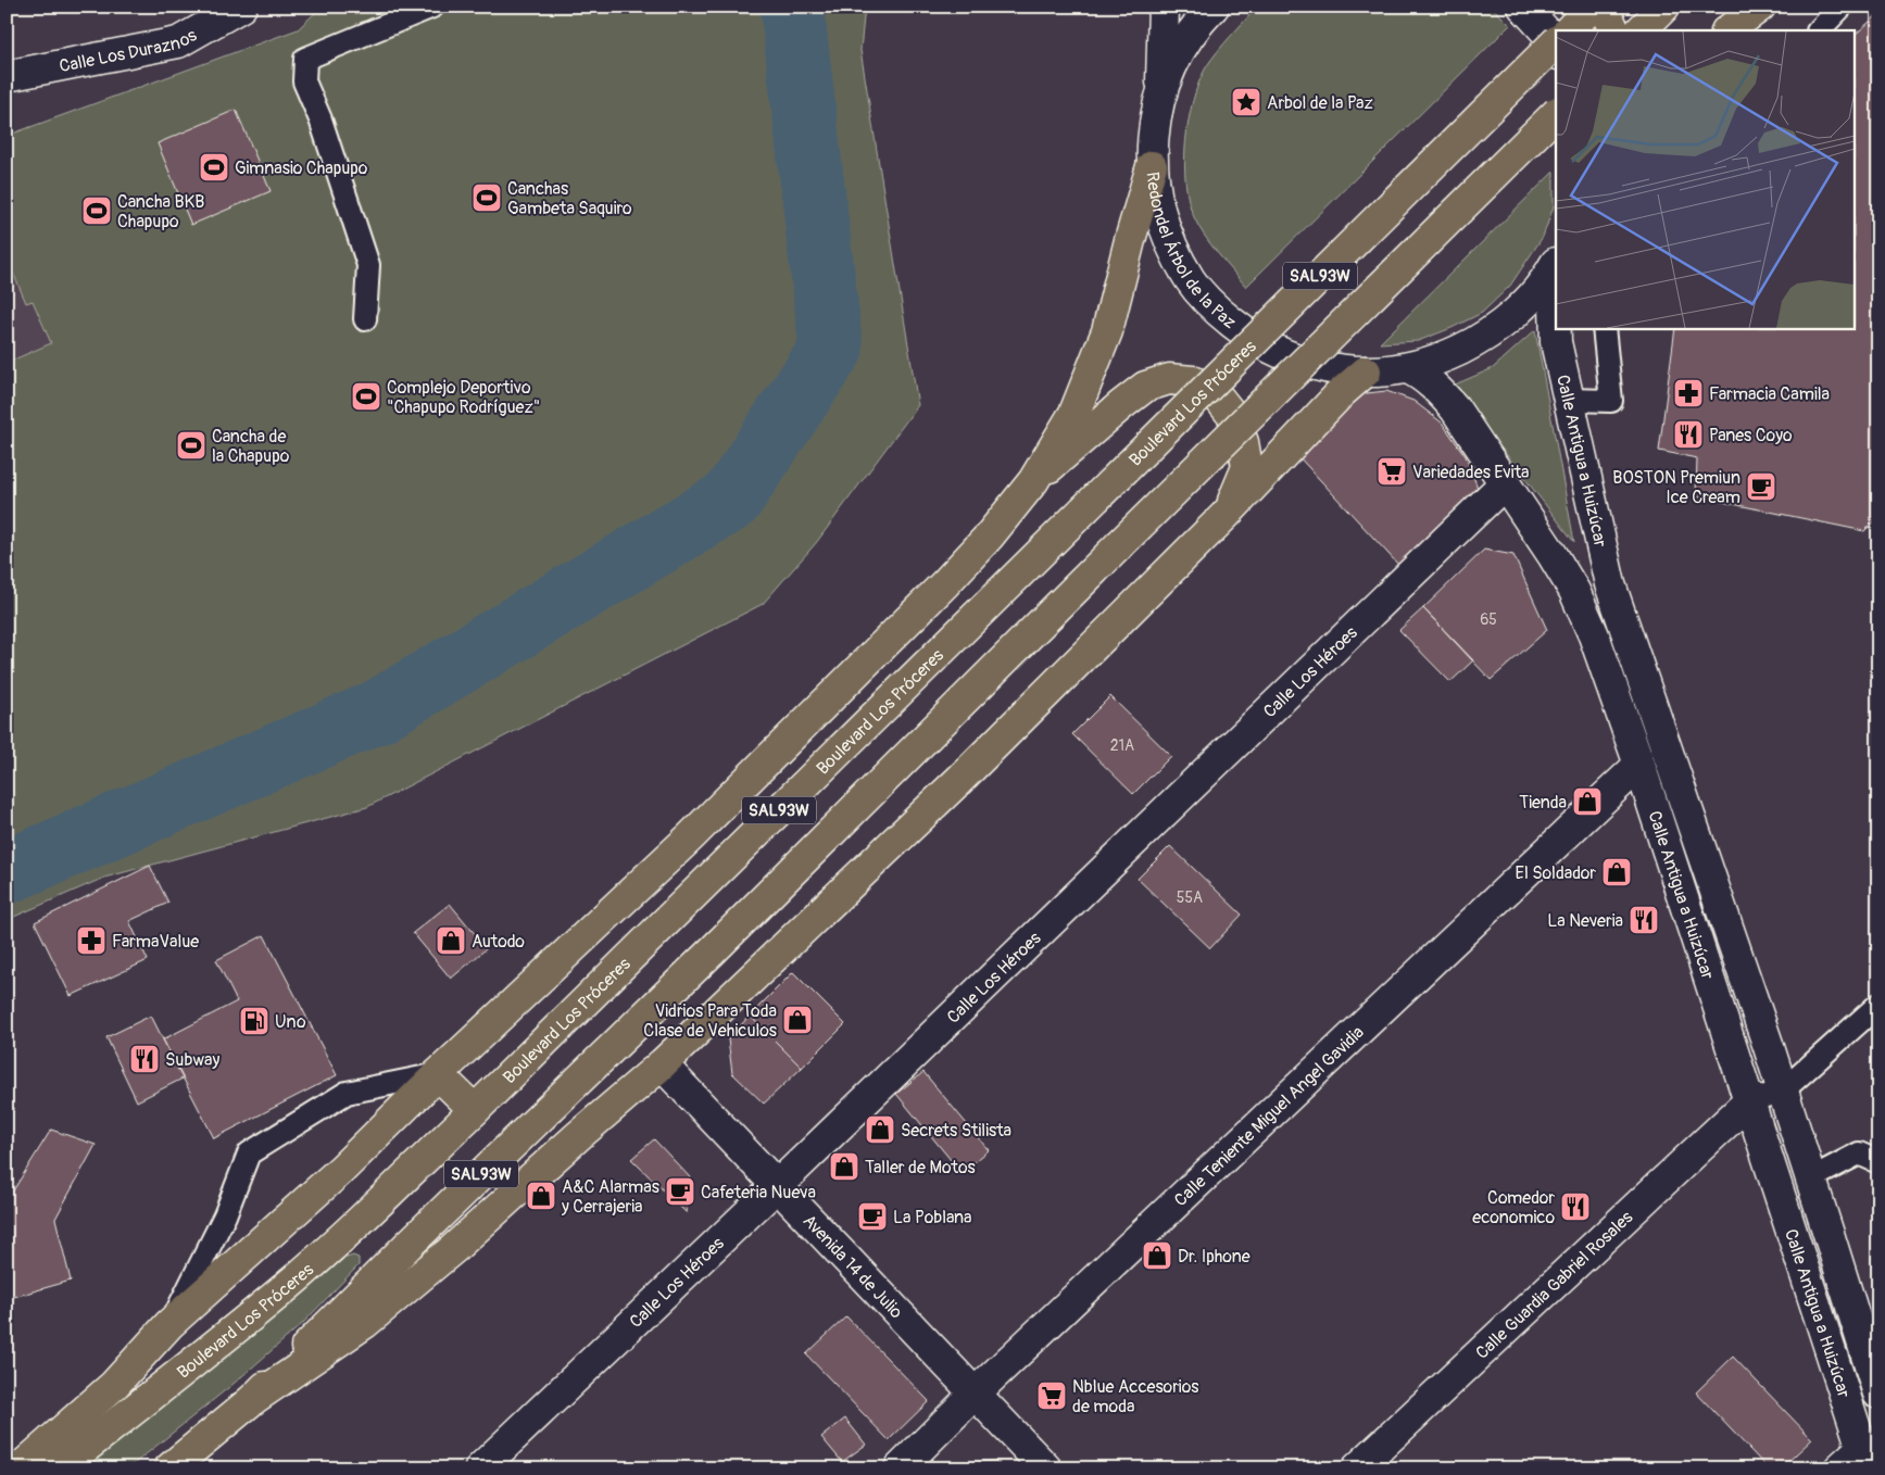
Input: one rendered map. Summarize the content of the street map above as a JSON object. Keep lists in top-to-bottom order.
{
  "streets": {
    "highway": ["SAL93W", "Boulevard Los Próceres"],
    "street": [
      "Calle Los Duraznos",
      "Redondel Árbol de la Paz",
      "Calle Antigua a Huizúcar",
      "Calle Los Héroes",
      "Calle Teniente Miguel Angel Gavidia",
      "Avenida 14 de Julio",
      "Calle Guardia Gabriel Rosales"
    ]
  },
  "crossings": [
    ["Redondel Árbol de la Paz", "Calle Antigua a Huizúcar"],
    ["Calle Antigua a Huizúcar", "Calle Los Héroes"],
    ["Calle Antigua a Huizúcar", "Calle Teniente Miguel Angel Gavidia"],
    ["Calle Antigua a Huizúcar", "Calle Guardia Gabriel Rosales"],
    ["Calle Los Héroes", "Avenida 14 de Julio"],
    ["Calle Teniente Miguel Angel Gavidia", "Avenida 14 de Julio"]
  ],
  "places": {
    "place": ["Arbol de la Paz"],
    "sports": [
      "Gimnasio Chapupo",
      "Canchas Gambeta Saquiro",
      "Cancha BKB Chapupo",
      "Complejo Deportivo \"Chapupo Rodríguez\"",
      "Cancha de la Chapupo"
    ],
    "pharmacy": ["Farmacia Camila", "FarmaValue"],
    "restaurant": [
      "Panes Coyo",
      "La Neveria",
      "Subway",
      "Comedor economico"
    ],
    "supermarket": ["Variedades Evita", "Nblue Accesorios de moda"],
    "cafe": ["BOSTON Premiun Ice Cream", "Cafeteria Nueva", "La Poblana"],
    "shop": [
      "Tienda",
      "El Soldador",
      "Autodo",
      "Vidrios Para Toda Clase de Vehiculos",
      "Secrets Stilista",
      "Taller de Motos",
      "A&C Alarmas y Cerrajeria",
      "Dr. Iphone"
    ],
    "fuel station": ["Uno"]
  },
  "house_numbers": ["65", "21A", "55A"]
}
